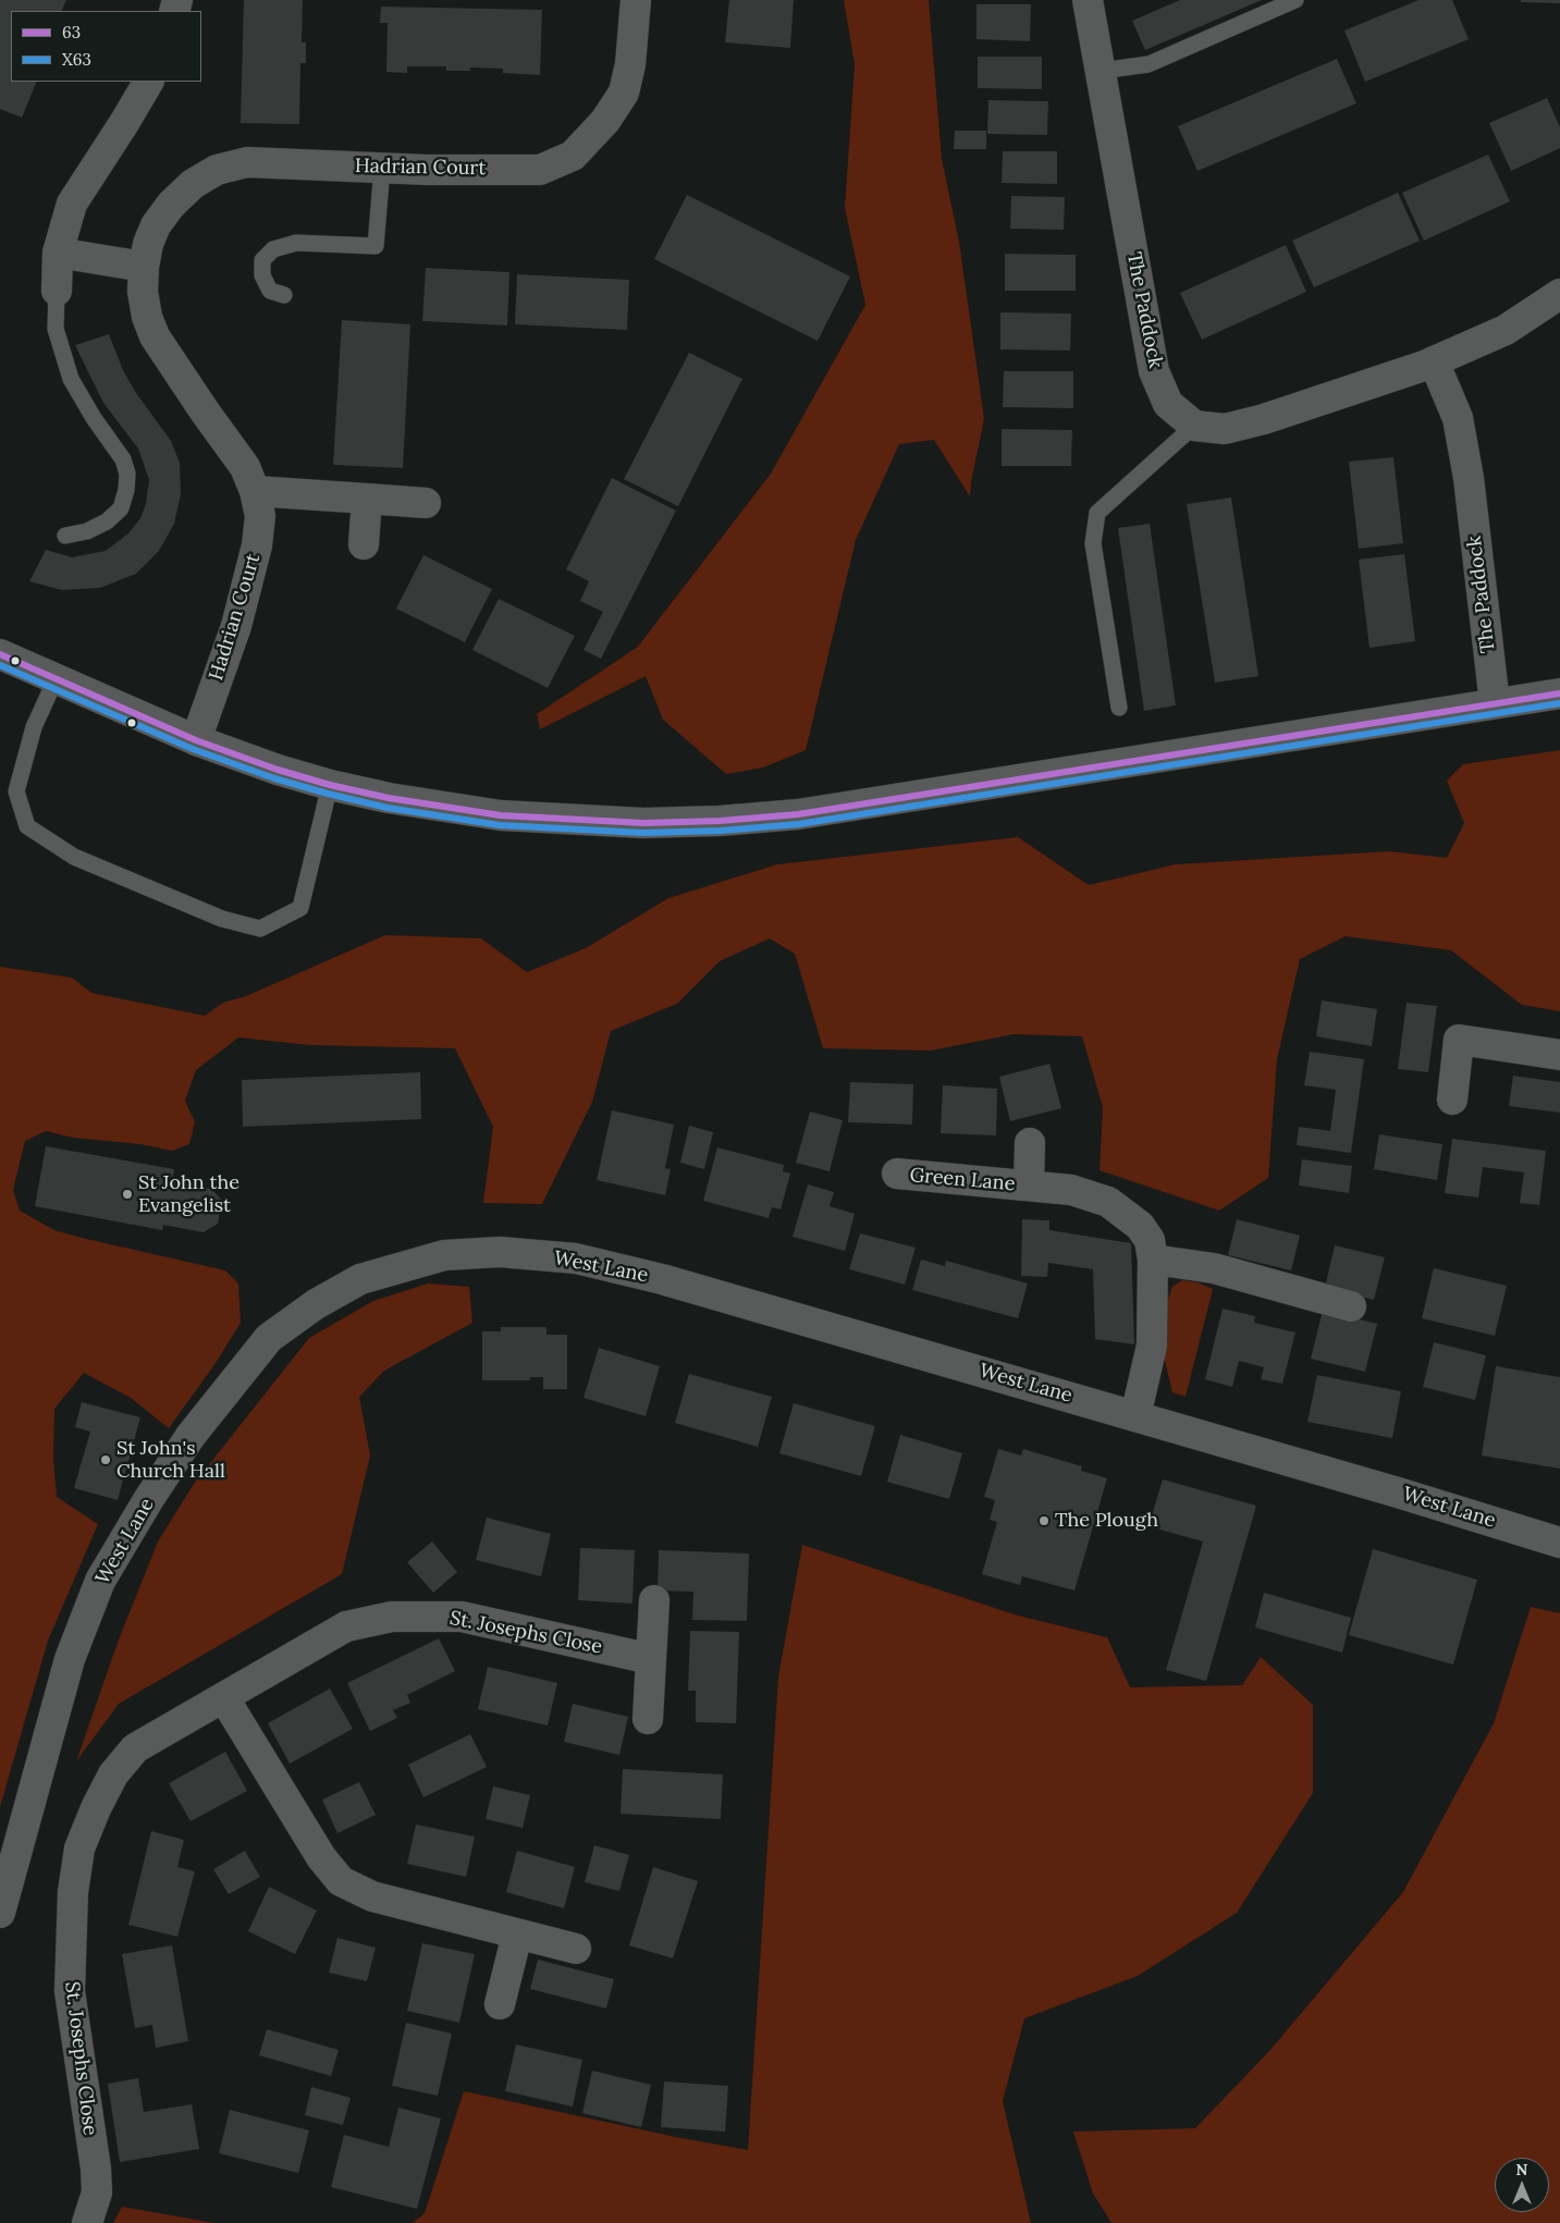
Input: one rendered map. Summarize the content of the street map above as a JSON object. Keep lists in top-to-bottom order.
{
  "streets": {
    "street": [
      "Hadrian Court",
      "The Paddock",
      "Green Lane",
      "West Lane",
      "St. Josephs Close"
    ]
  },
  "crossings": [
    ["Green Lane", "West Lane"]
  ],
  "places": ["St John the Evangelist", "St John's Church Hall", "The Plough"],
  "lines": ["transit line 63", "transit line X63"],
  "legend": ["63", "X63"],
  "north": "top"
}
